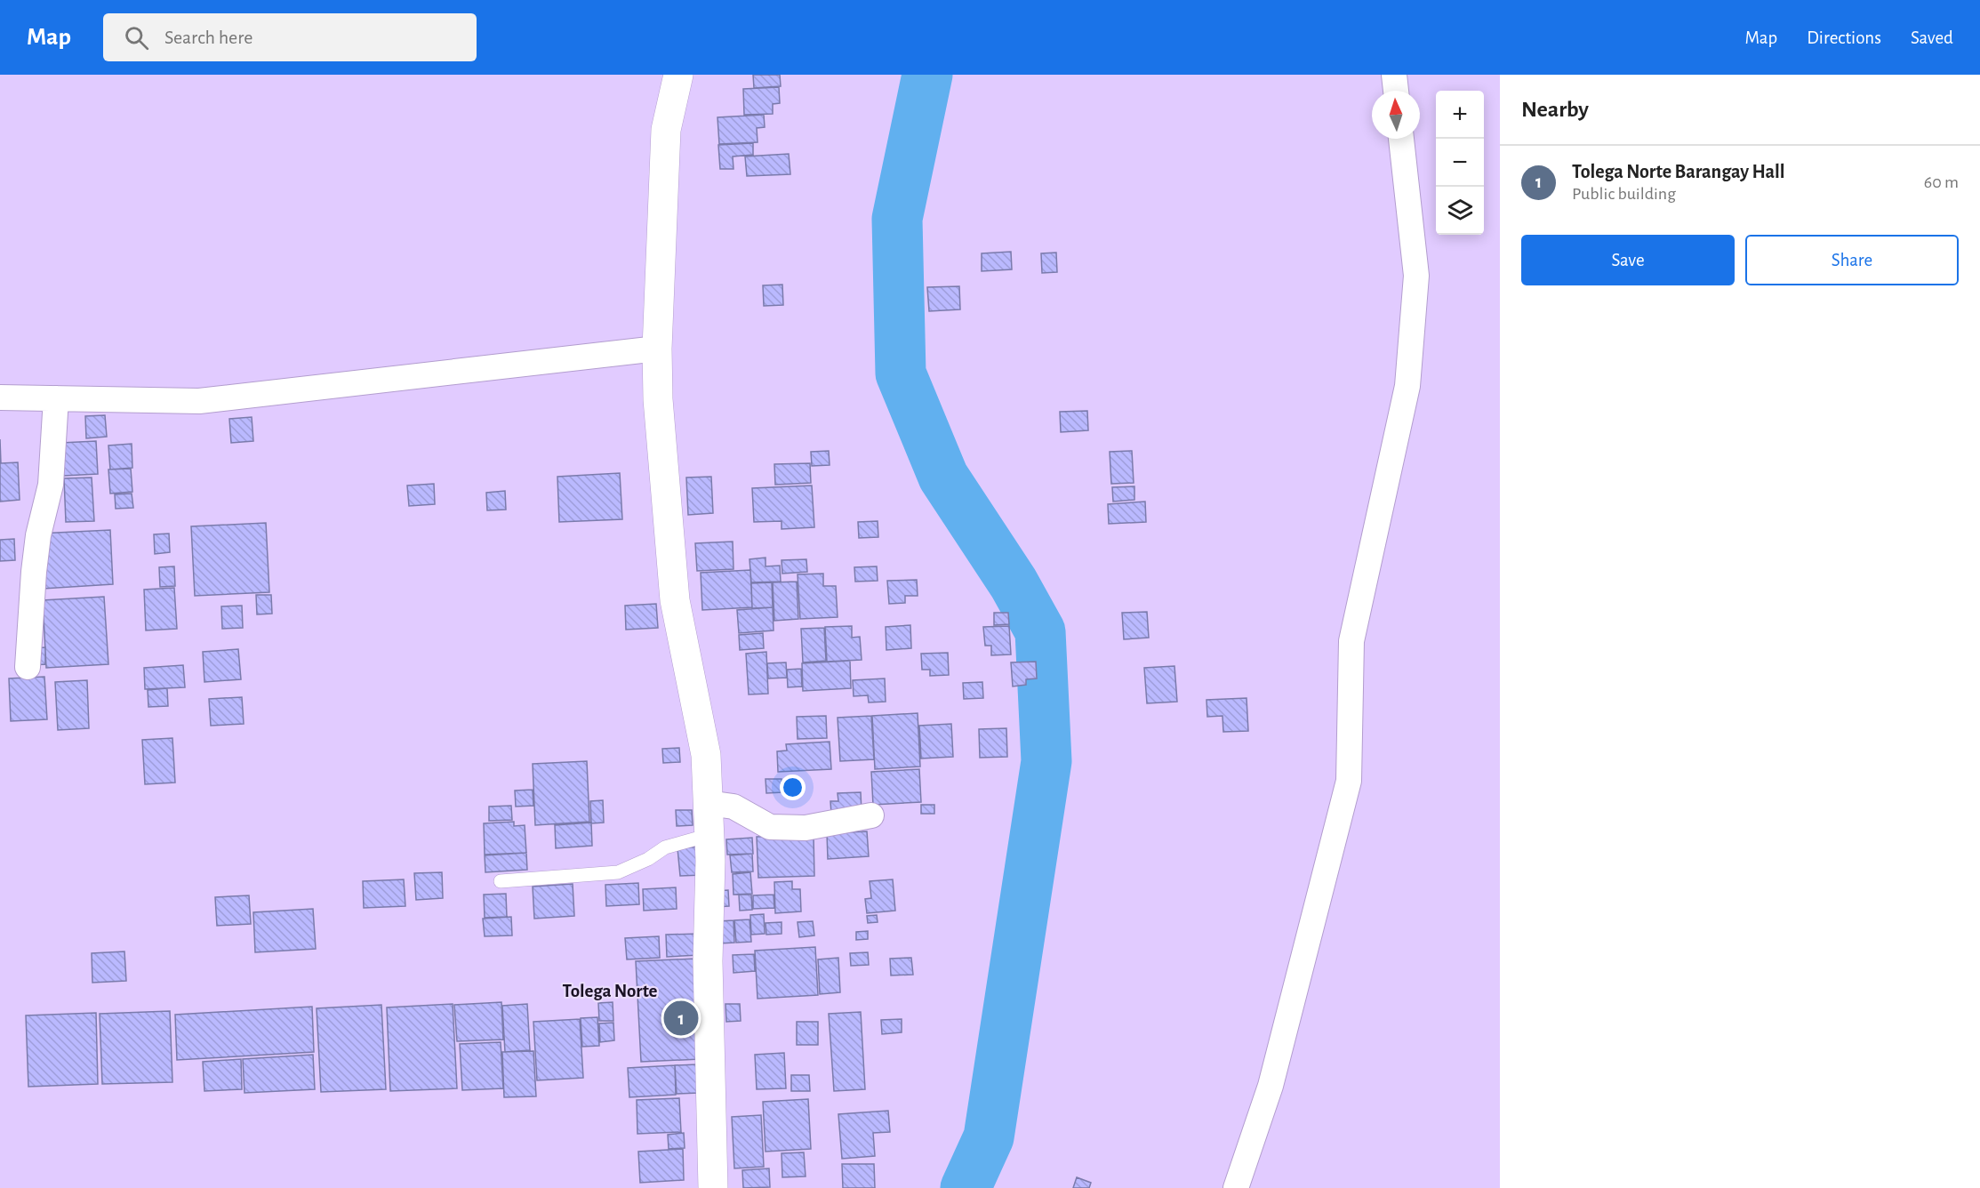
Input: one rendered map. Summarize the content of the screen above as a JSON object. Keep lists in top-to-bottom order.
{
  "districts": ["Tolega Norte"],
  "north": "top",
  "page": {
    "header": "Map",
    "search": "Search here",
    "nav": ["Map", "Directions", "Saved"],
    "heading": "Nearby",
    "map_buttons": ["+", "−"],
    "list": [
      {
        "mark": "1",
        "name": "Tolega Norte Barangay Hall",
        "note": "Public building",
        "value": "60 m"
      }
    ],
    "buttons": ["Save", "Share"],
    "pins": "1"
  }
}
